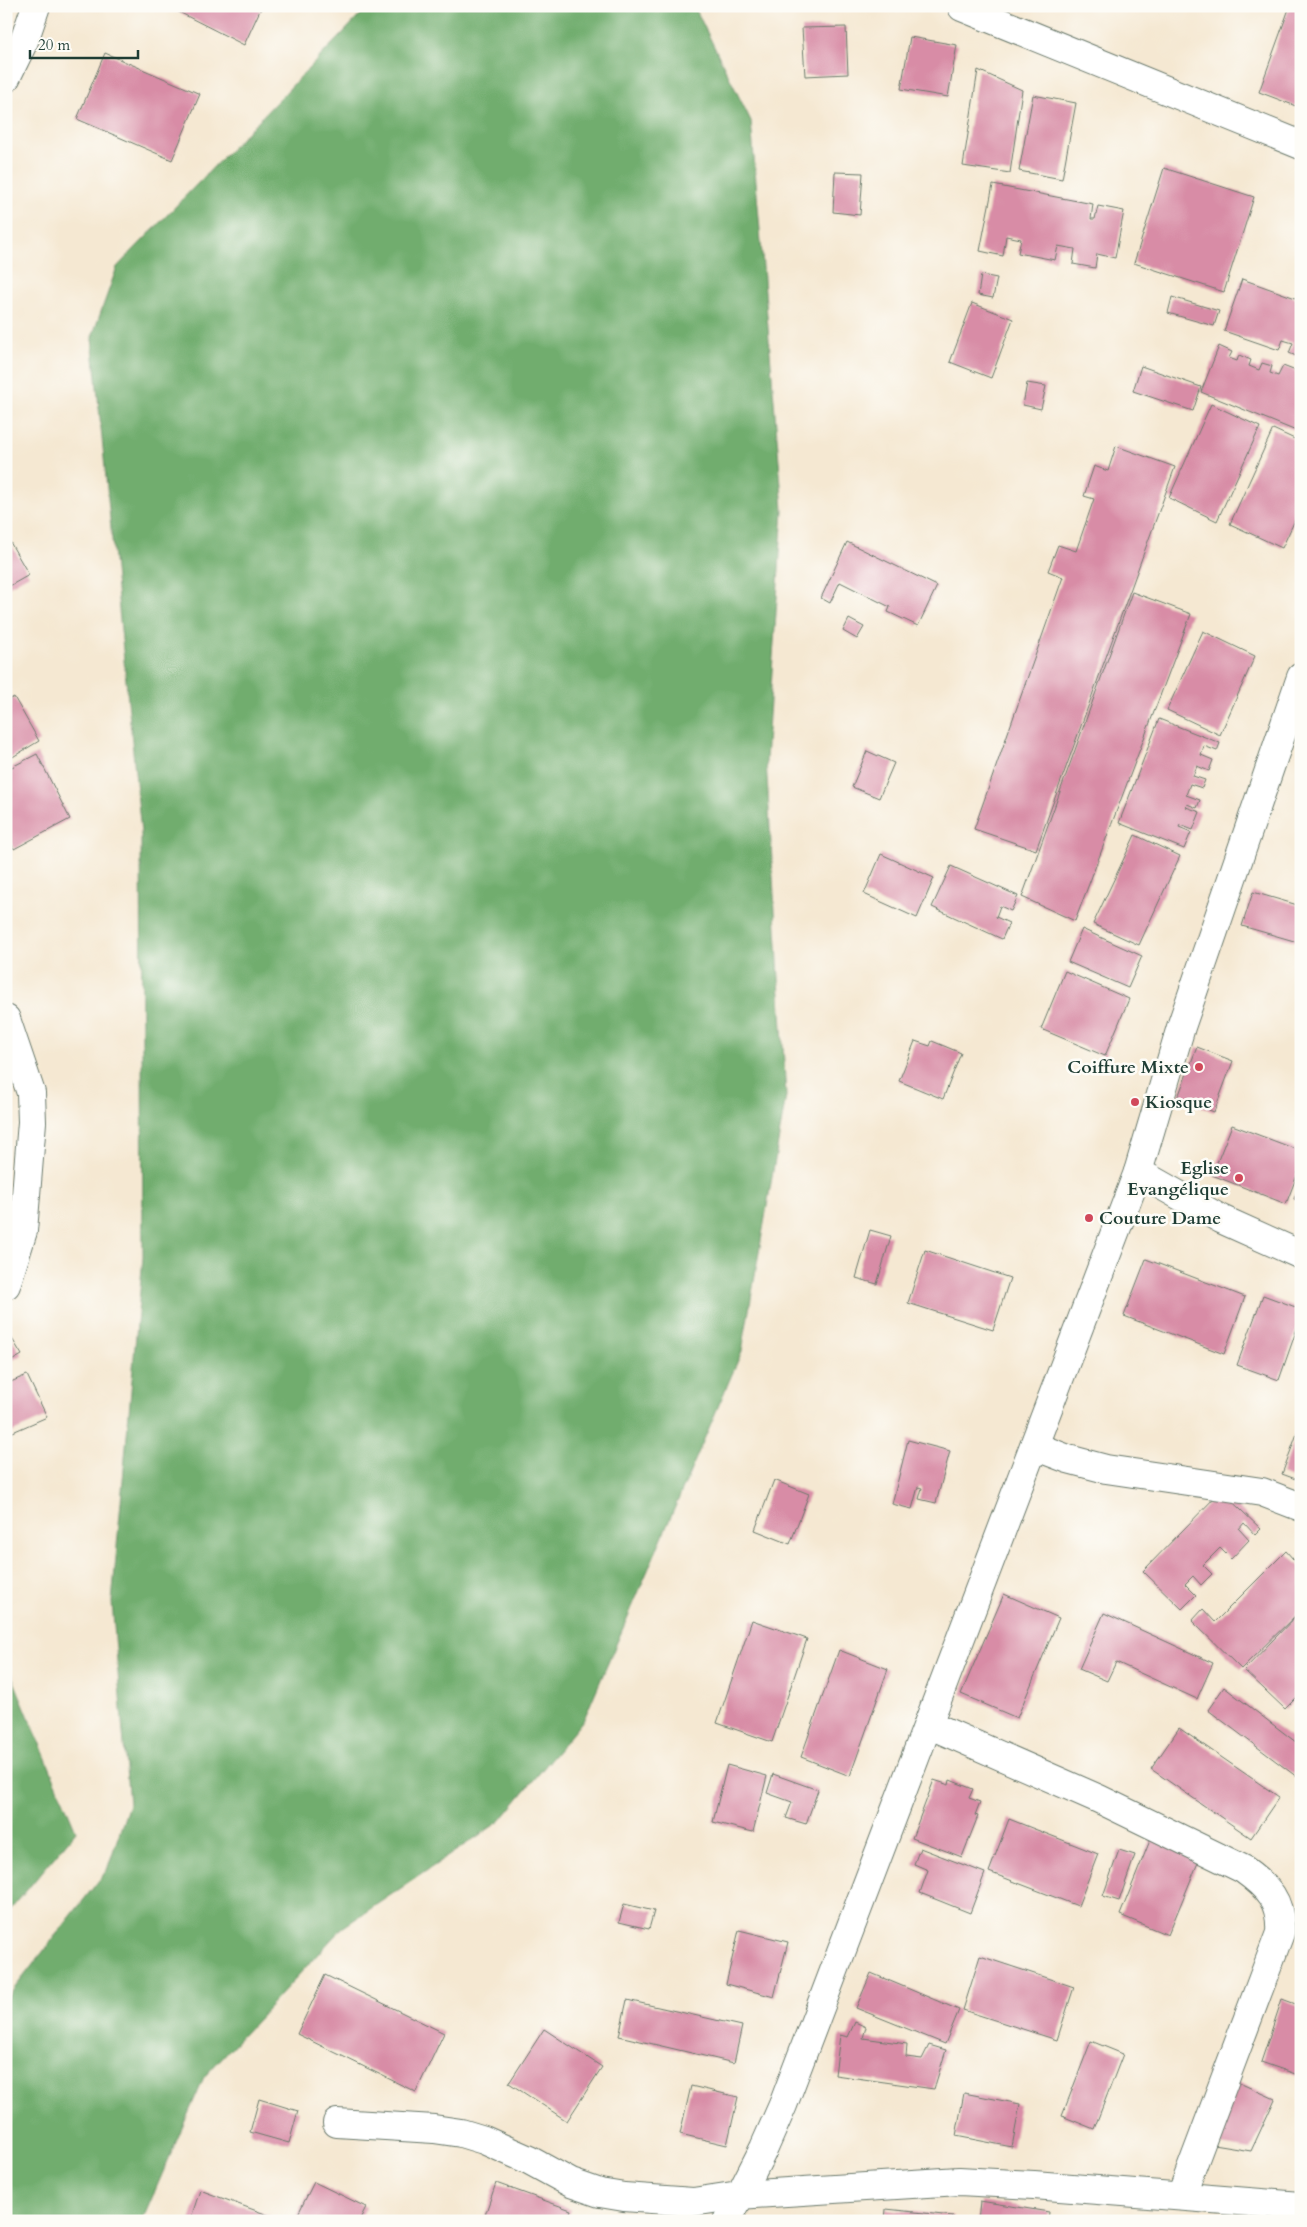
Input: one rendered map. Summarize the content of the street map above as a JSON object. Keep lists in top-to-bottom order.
{
  "places": [
    "Coiffure Mixte",
    "Kiosque",
    "Eglise Evangélique",
    "Couture Dame"
  ],
  "scale_bar": "20 m"
}
